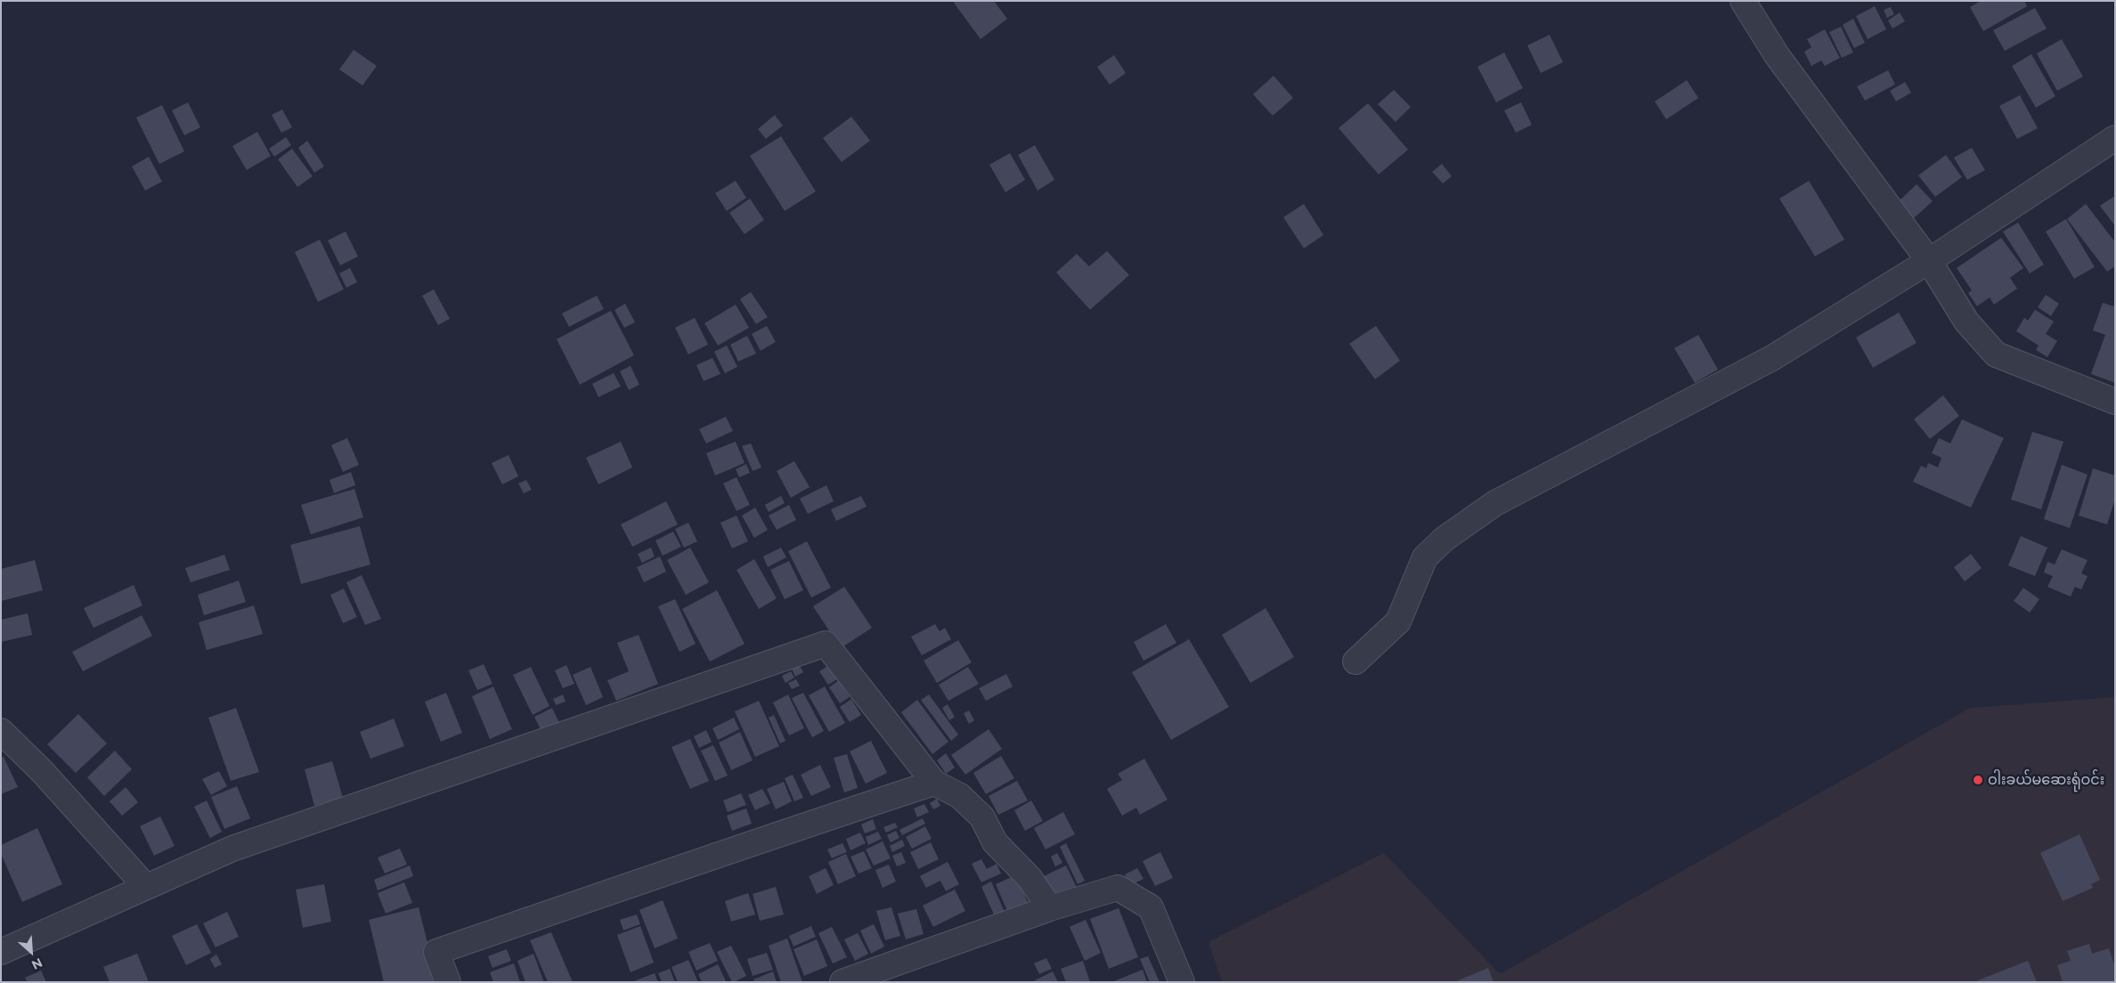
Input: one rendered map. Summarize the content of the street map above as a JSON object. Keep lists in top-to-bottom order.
{
  "places": ["ဝါးခယ်မဆေးရုံဝင်း"],
  "north": "bottom right"
}
